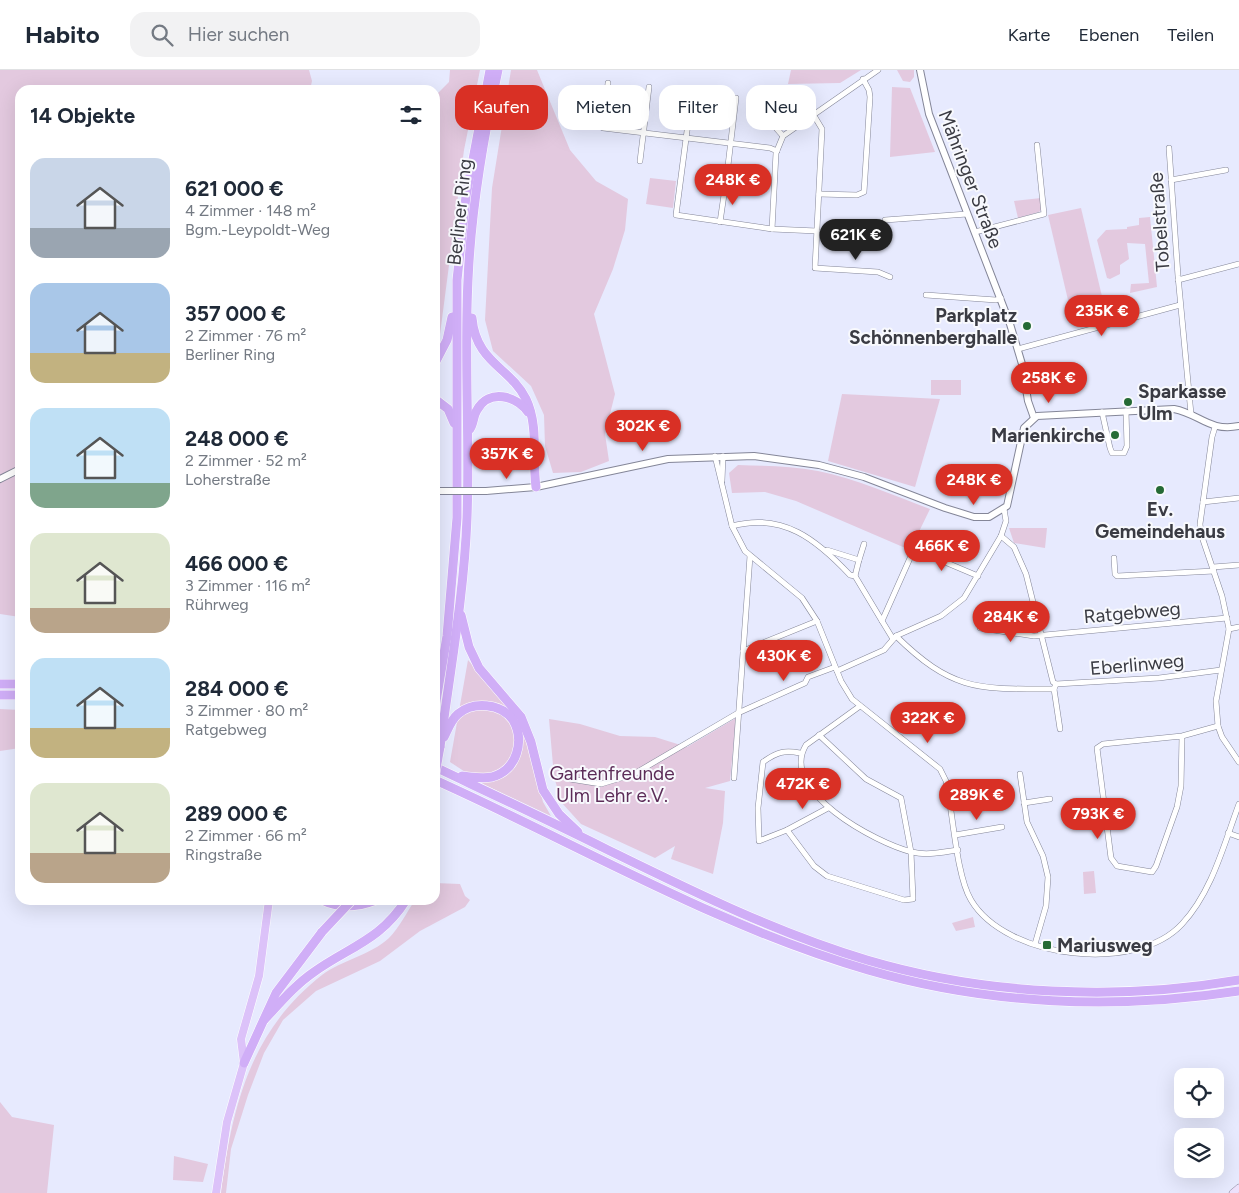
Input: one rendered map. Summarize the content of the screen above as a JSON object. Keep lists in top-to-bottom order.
{
  "streets": {
    "highway": ["Berliner Ring"],
    "street": [
      "Mähringer Straße",
      "Tobelstraße",
      "Ratgebweg",
      "Eberlinweg"
    ]
  },
  "parks": ["Gartenfreunde Ulm Lehr e.V."],
  "places": {
    "other": [
      "Parkplatz Schönnenberghalle",
      "Sparkasse Ulm",
      "Marienkirche",
      "Ev. Gemeindehaus"
    ],
    "transit": ["Mariusweg"]
  },
  "page": {
    "header": "Habito",
    "search": "Hier suchen",
    "nav": ["Karte", "Ebenen", "Teilen"],
    "chip": [
      "Kaufen",
      "Mieten",
      "Filter",
      "Neu"
    ],
    "heading": "14 Objekte",
    "list": [
      {
        "name": "621 000 €",
        "note": "4 Zimmer · 148 m² · Bgm.-Leypoldt-Weg"
      },
      {
        "name": "357 000 €",
        "note": "2 Zimmer · 76 m² · Berliner Ring"
      },
      {
        "name": "248 000 €",
        "note": "2 Zimmer · 52 m² · Loherstraße"
      },
      {
        "name": "466 000 €",
        "note": "3 Zimmer · 116 m² · Rührweg"
      },
      {
        "name": "284 000 €",
        "note": "3 Zimmer · 80 m² · Ratgebweg"
      },
      {
        "name": "289 000 €",
        "note": "2 Zimmer · 66 m² · Ringstraße"
      }
    ],
    "price": [
      "248K €",
      "621K €",
      "235K €",
      "258K €",
      "302K €",
      "357K €",
      "248K €",
      "466K €",
      "284K €",
      "430K €",
      "322K €",
      "472K €",
      "289K €",
      "793K €"
    ]
  }
}
